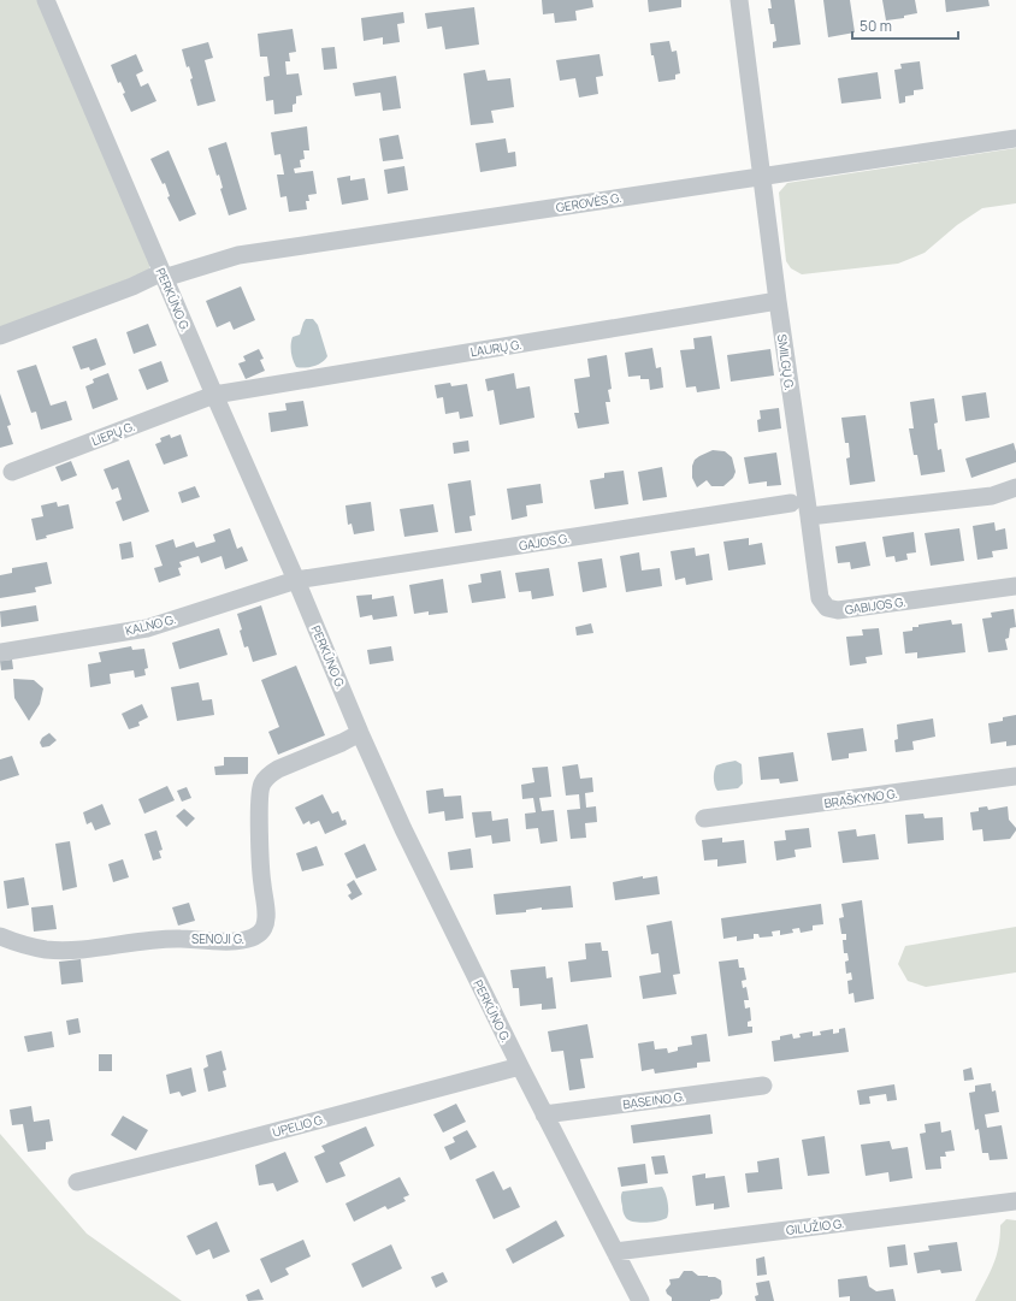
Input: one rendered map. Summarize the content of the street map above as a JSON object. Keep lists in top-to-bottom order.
{
  "streets": {
    "street": [
      "GEROVĖS G.",
      "PERKŪNO G.",
      "LAURŲ G.",
      "SMILGŲ G.",
      "LIEPŲ G.",
      "GAJOS G.",
      "GABIJOS G.",
      "KALNO G.",
      "BRAŠKYNO G.",
      "SENOJI G.",
      "BASEINO G.",
      "UPELIO G.",
      "GILUŽIO G."
    ]
  },
  "crossings": [
    ["GEROVĖS G.", "PERKŪNO G."],
    ["GEROVĖS G.", "SMILGŲ G."],
    ["PERKŪNO G.", "LAURŲ G."],
    ["PERKŪNO G.", "LIEPŲ G."],
    ["PERKŪNO G.", "GAJOS G."],
    ["PERKŪNO G.", "KALNO G."],
    ["PERKŪNO G.", "SENOJI G."],
    ["PERKŪNO G.", "BASEINO G."],
    ["PERKŪNO G.", "UPELIO G."],
    ["PERKŪNO G.", "GILUŽIO G."],
    ["LAURŲ G.", "SMILGŲ G."],
    ["LAURŲ G.", "LIEPŲ G."],
    ["SMILGŲ G.", "GABIJOS G."],
    ["GAJOS G.", "KALNO G."]
  ],
  "scale_bar": "50 m"
}
